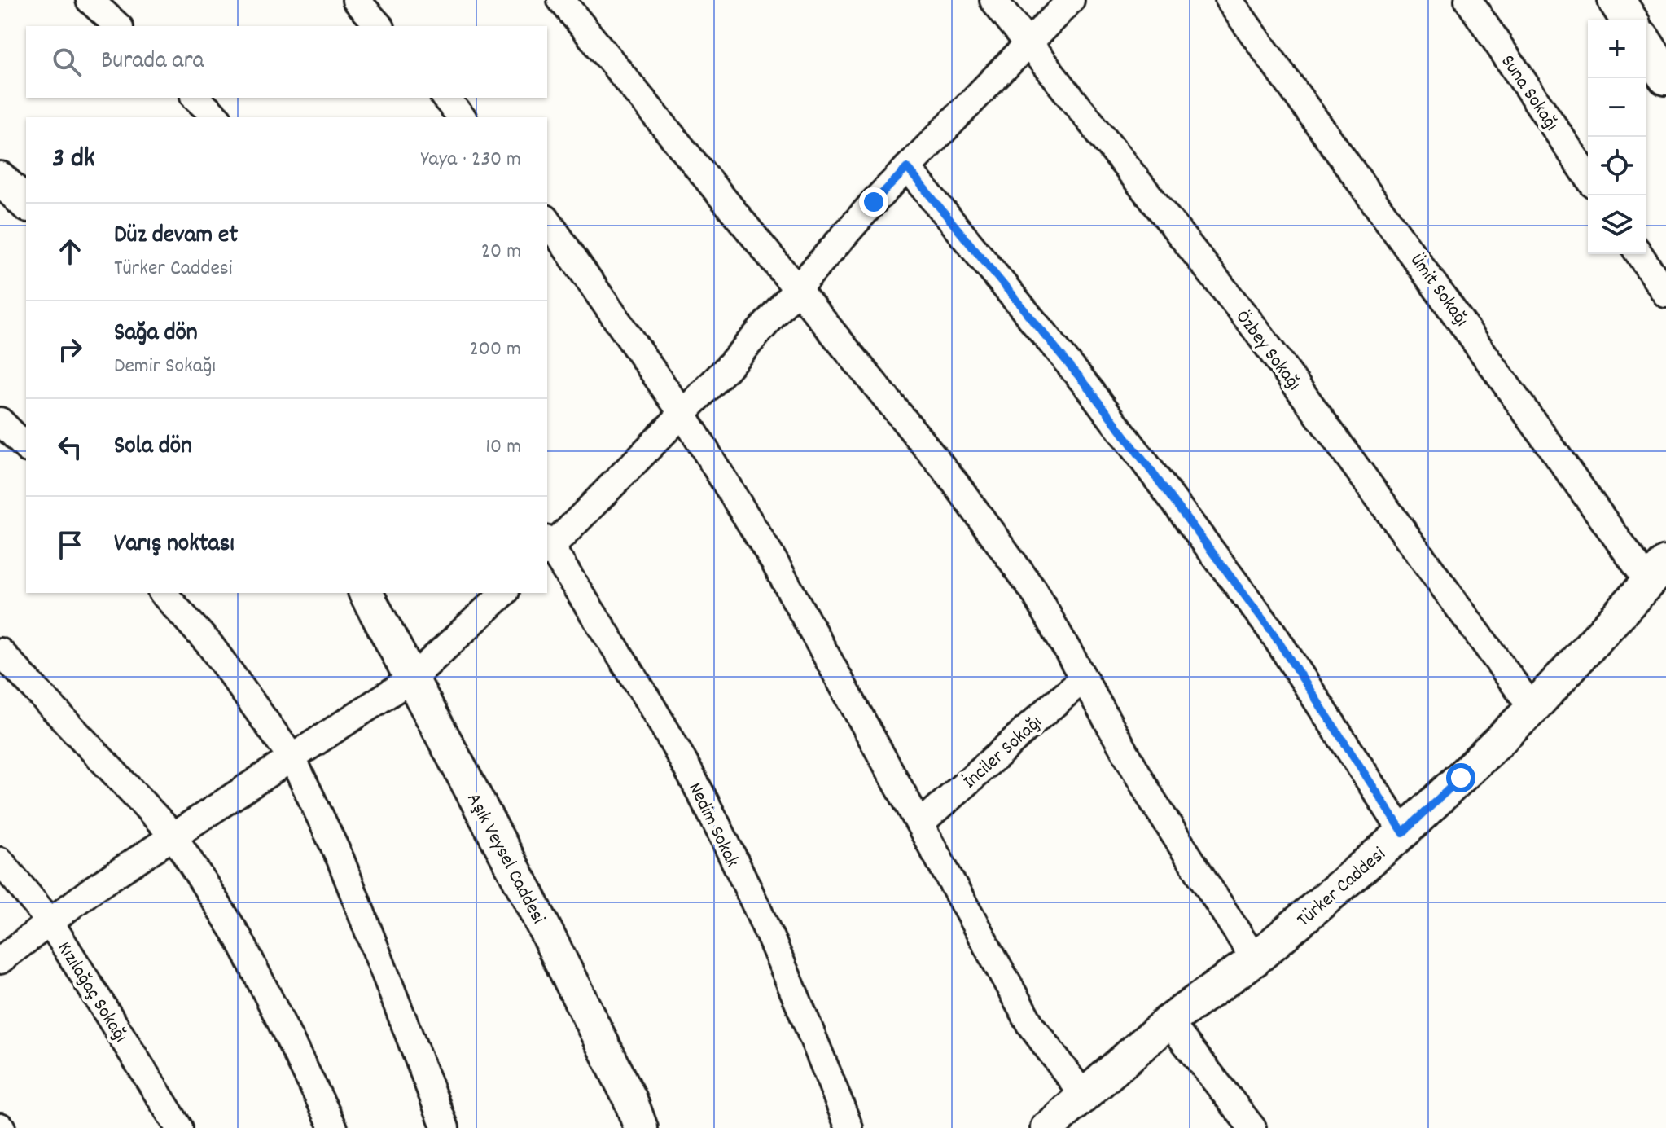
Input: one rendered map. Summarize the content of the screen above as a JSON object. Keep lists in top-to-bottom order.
{
  "streets": {
    "street": [
      "Suna Sokağı",
      "Ümit Sokağı",
      "Özbey Sokağı",
      "İnciler Sokağı",
      "Nedim Sokak",
      "Aşık Veysel Caddesi",
      "Türker Caddesi",
      "Kızılağaç Sokağı"
    ]
  },
  "crossings": [
    ["Ümit Sokağı", "Türker Caddesi"],
    ["Özbey Sokağı", "Türker Caddesi"]
  ],
  "page": {
    "map_buttons": ["+", "−"],
    "search": "Burada ara",
    "heading": ["3 dk", "Yaya · 230 m"],
    "list": [
      ["Düz devam et", "Türker Caddesi", "20 m"],
      ["Sağa dön", "Demir Sokağı", "200 m"],
      ["Sola dön", "10 m"],
      "Varış noktası"
    ]
  }
}
